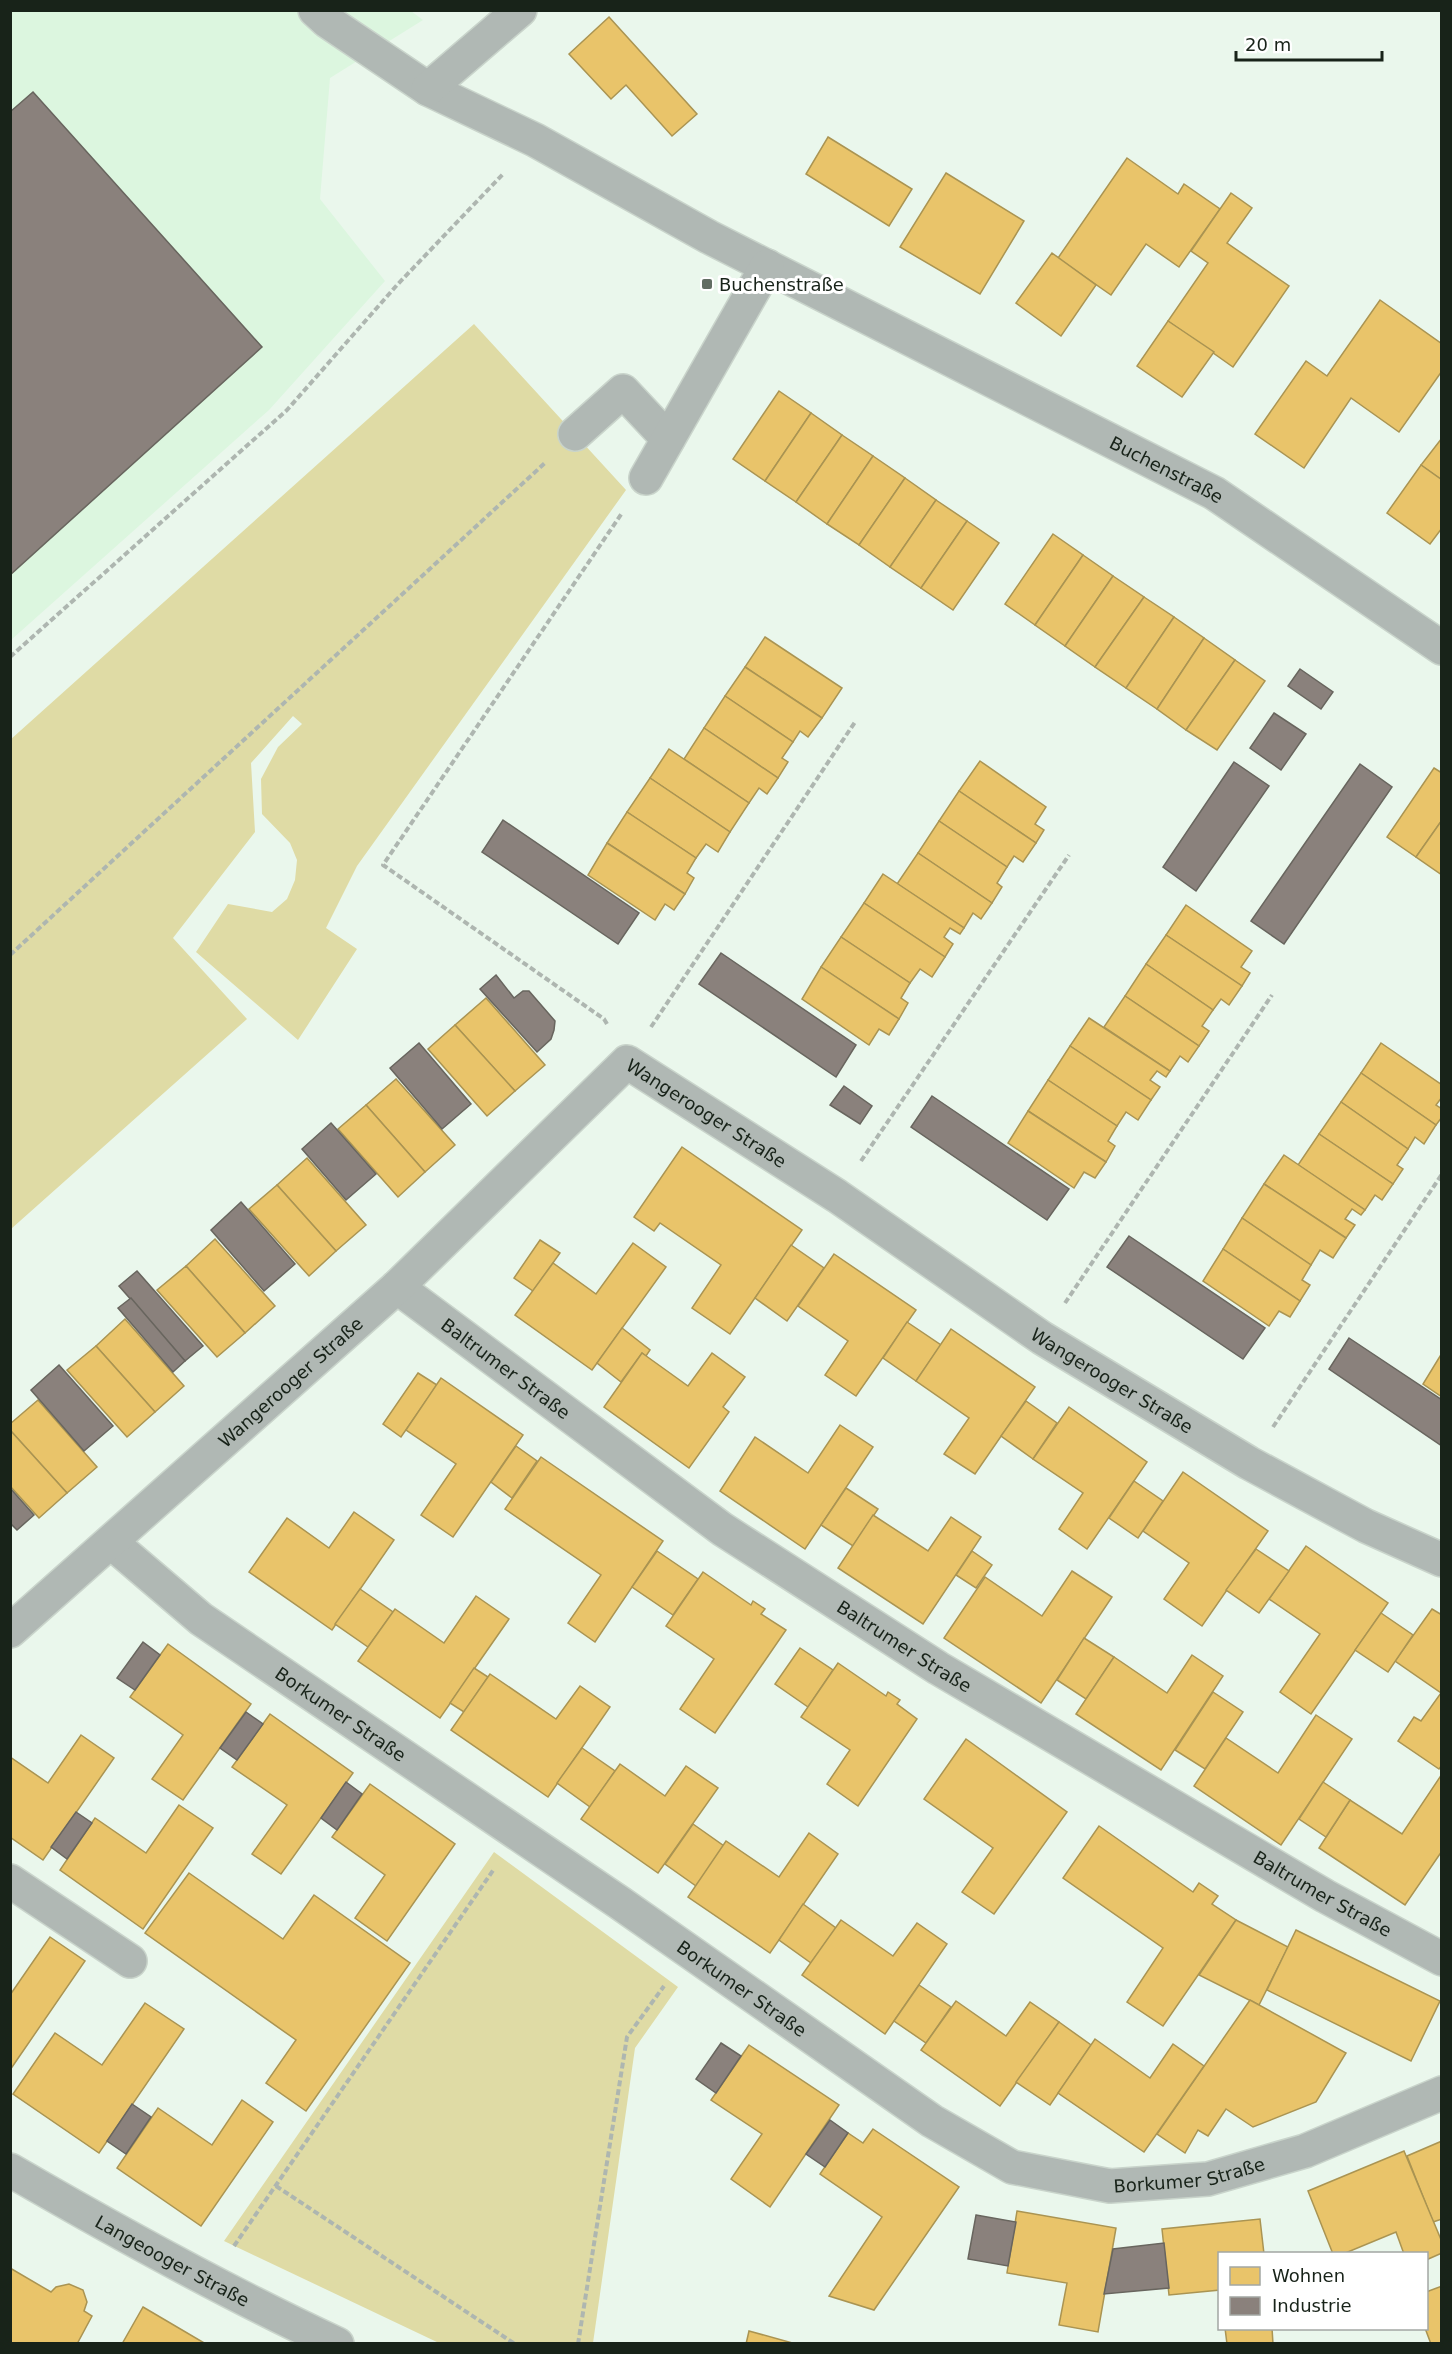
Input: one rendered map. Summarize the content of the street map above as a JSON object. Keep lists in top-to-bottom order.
{
  "streets": {
    "street": [
      "Buchenstraße",
      "Wangerooger Straße",
      "Baltrumer Straße",
      "Borkumer Straße",
      "Langeooger Straße"
    ]
  },
  "crossings": [
    ["Wangerooger Straße", "Baltrumer Straße"],
    ["Wangerooger Straße", "Borkumer Straße"]
  ],
  "places": {
    "transit": ["Buchenstraße"]
  },
  "legend": ["Wohnen", "Industrie"],
  "scale_bar": "20 m"
}
